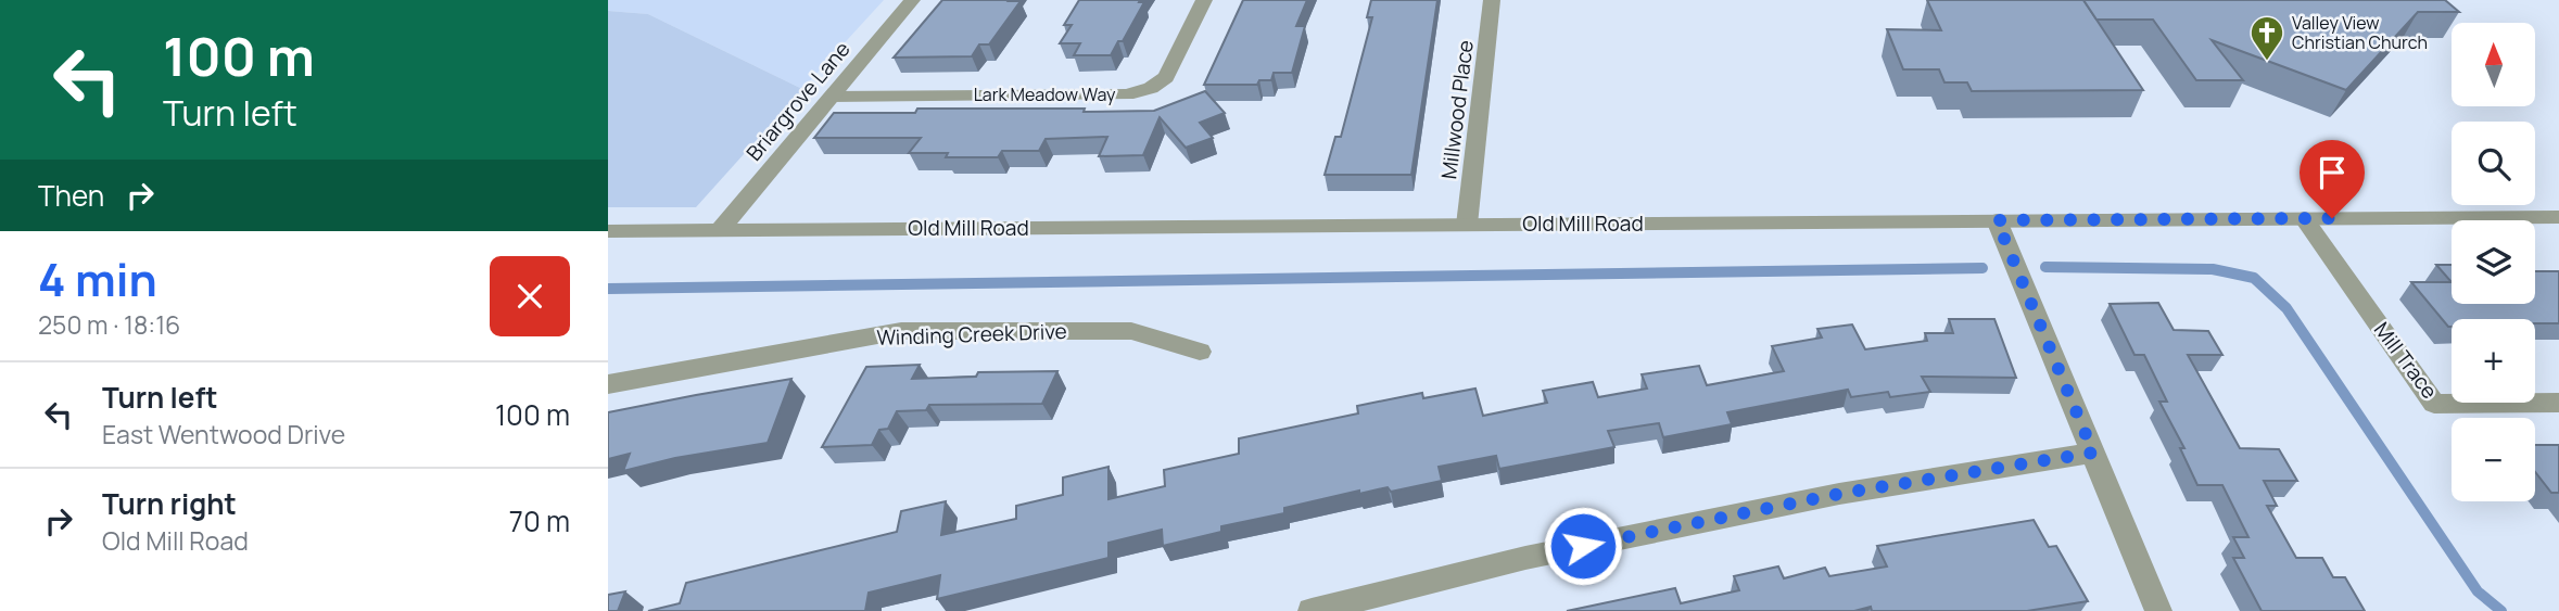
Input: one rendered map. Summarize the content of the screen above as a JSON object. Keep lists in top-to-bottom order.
{
  "streets": {
    "street": [
      "Lark Meadow Way",
      "Briargrove Lane",
      "Millwood Place",
      "Old Mill Road",
      "Winding Creek Drive",
      "Mill Trace"
    ]
  },
  "crossings": [
    ["Lark Meadow Way", "Briargrove Lane"],
    ["Briargrove Lane", "Old Mill Road"],
    ["Millwood Place", "Old Mill Road"],
    ["Old Mill Road", "Mill Trace"]
  ],
  "places": {
    "church": ["Valley View Christian Church"]
  },
  "north": "top",
  "page": {
    "turn": ["100 m", "Turn left"],
    "map_buttons": ["+", "−"],
    "then": "Then",
    "heading": ["4 min", "250 m · 18:16"],
    "list": [
      {
        "name": "Turn left",
        "note": "East Wentwood Drive",
        "value": "100 m"
      },
      {
        "name": "Turn right",
        "note": "Old Mill Road",
        "value": "70 m"
      }
    ]
  }
}
